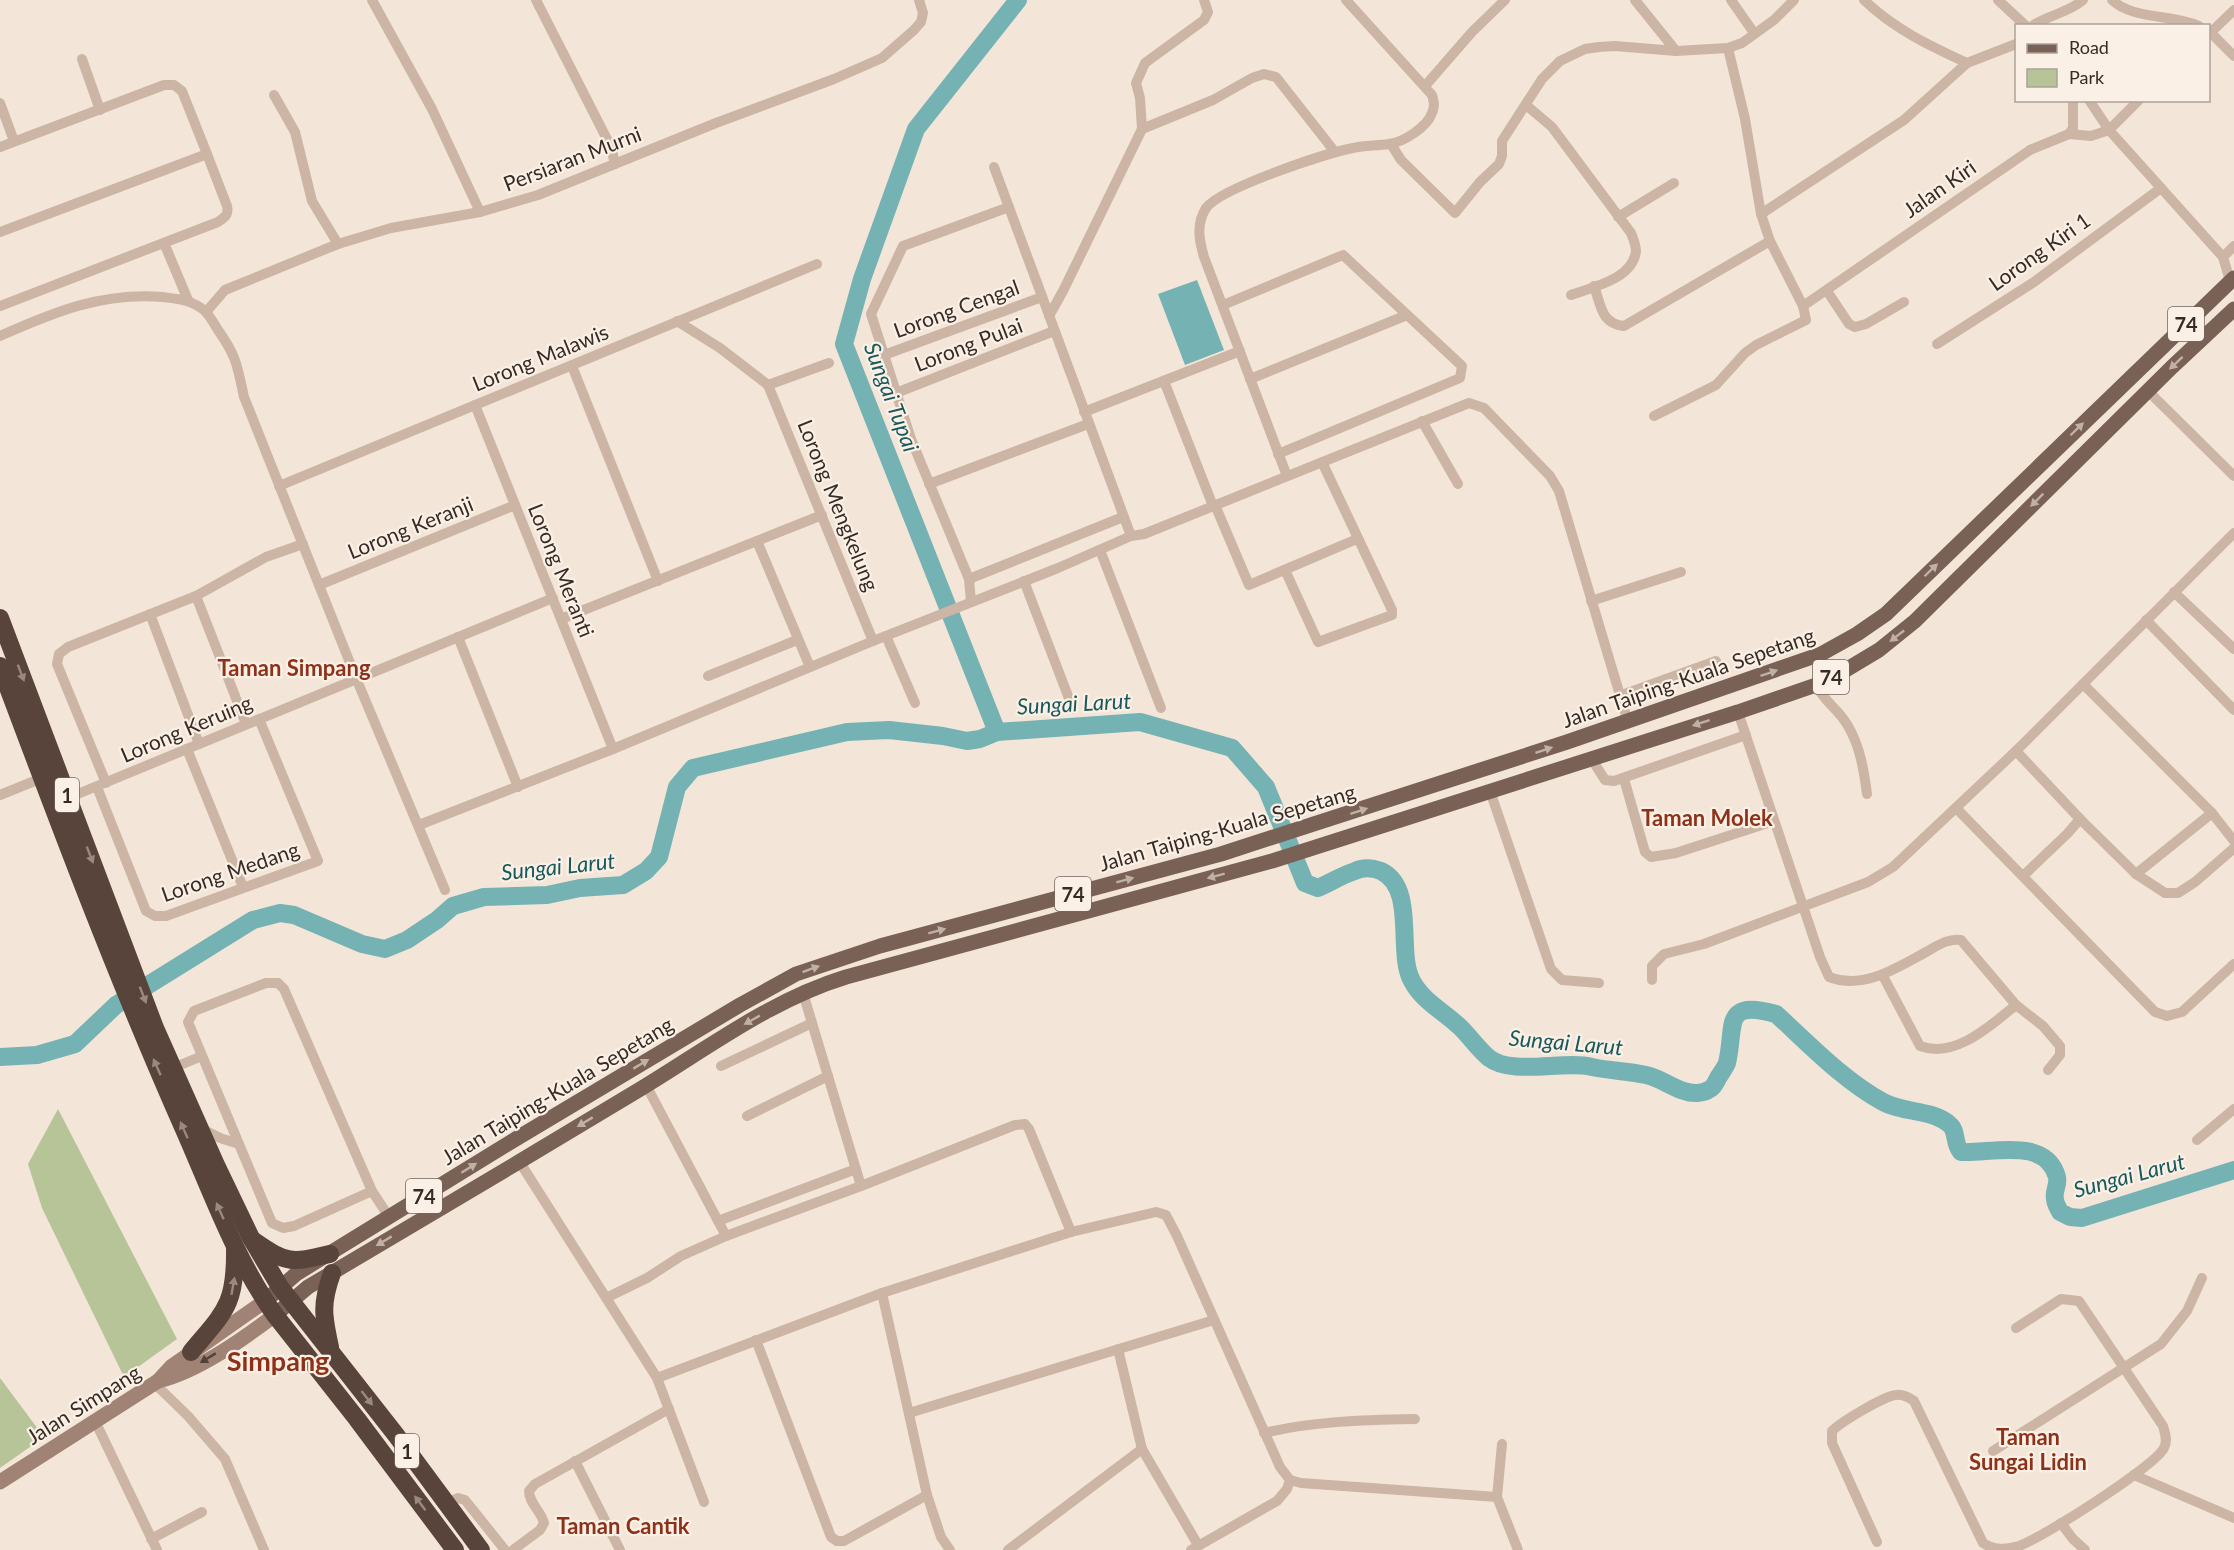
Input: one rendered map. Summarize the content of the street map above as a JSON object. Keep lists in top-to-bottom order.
{
  "streets": {
    "highway": ["1"],
    "main road": ["74", "Jalan Taiping-Kuala Sepetang", "Jalan Simpang"],
    "street": [
      "Persiaran Murni",
      "Jalan Kiri",
      "Lorong Kiri 1",
      "Lorong Cengal",
      "Lorong Pulai",
      "Lorong Malawis",
      "Lorong Mengkelung",
      "Lorong Keranji",
      "Lorong Meranti",
      "Lorong Keruing",
      "Lorong Medang"
    ]
  },
  "crossings": [
    ["Lorong Malawis", "Lorong Meranti"],
    ["Lorong Keranji", "Lorong Meranti"],
    ["Lorong Meranti", "Lorong Keruing"],
    ["Jalan Taiping-Kuala Sepetang", "1"],
    ["Jalan Taiping-Kuala Sepetang", "Jalan Simpang"],
    ["Lorong Keruing", "1"],
    ["Lorong Keruing", "Lorong Medang"]
  ],
  "districts": [
    "Taman Simpang",
    "Taman Molek",
    "Simpang",
    "Taman Sungai Lidin",
    "Taman Cantik"
  ],
  "water": ["Sungai Tupai", "Sungai Larut"],
  "legend": ["Road", "Park"]
}
